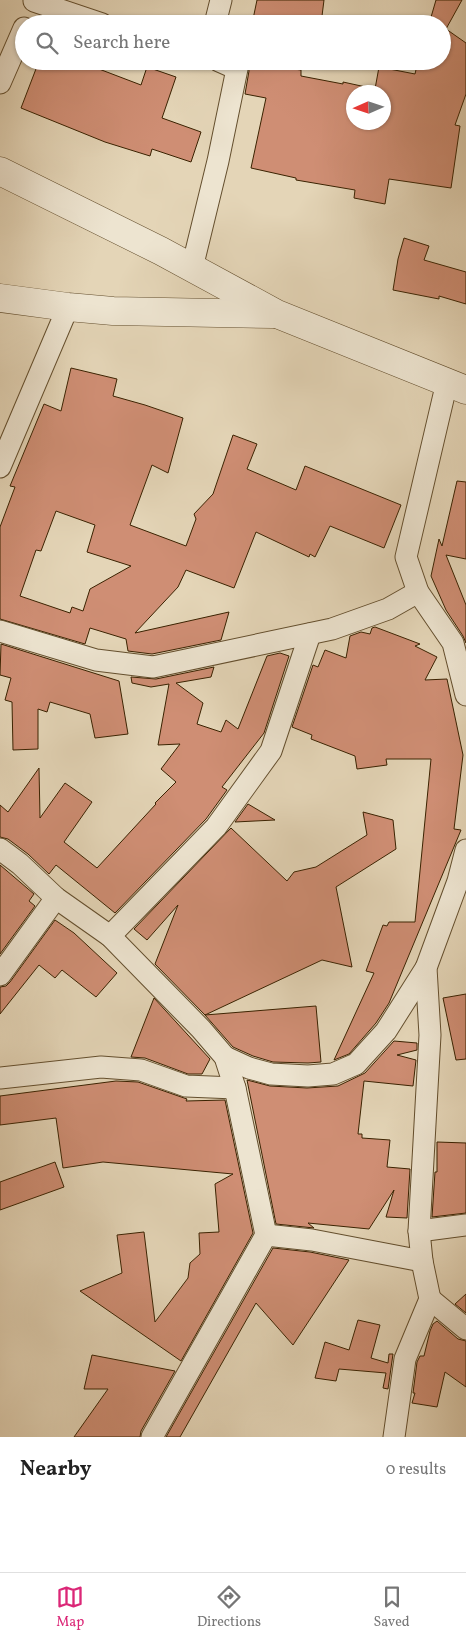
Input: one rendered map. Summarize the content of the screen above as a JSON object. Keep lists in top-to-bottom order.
{
  "north": "left",
  "page": {
    "search": "Search here",
    "heading": ["Nearby", "0 results"],
    "nav": ["Map", "Directions", "Saved"]
  }
}
